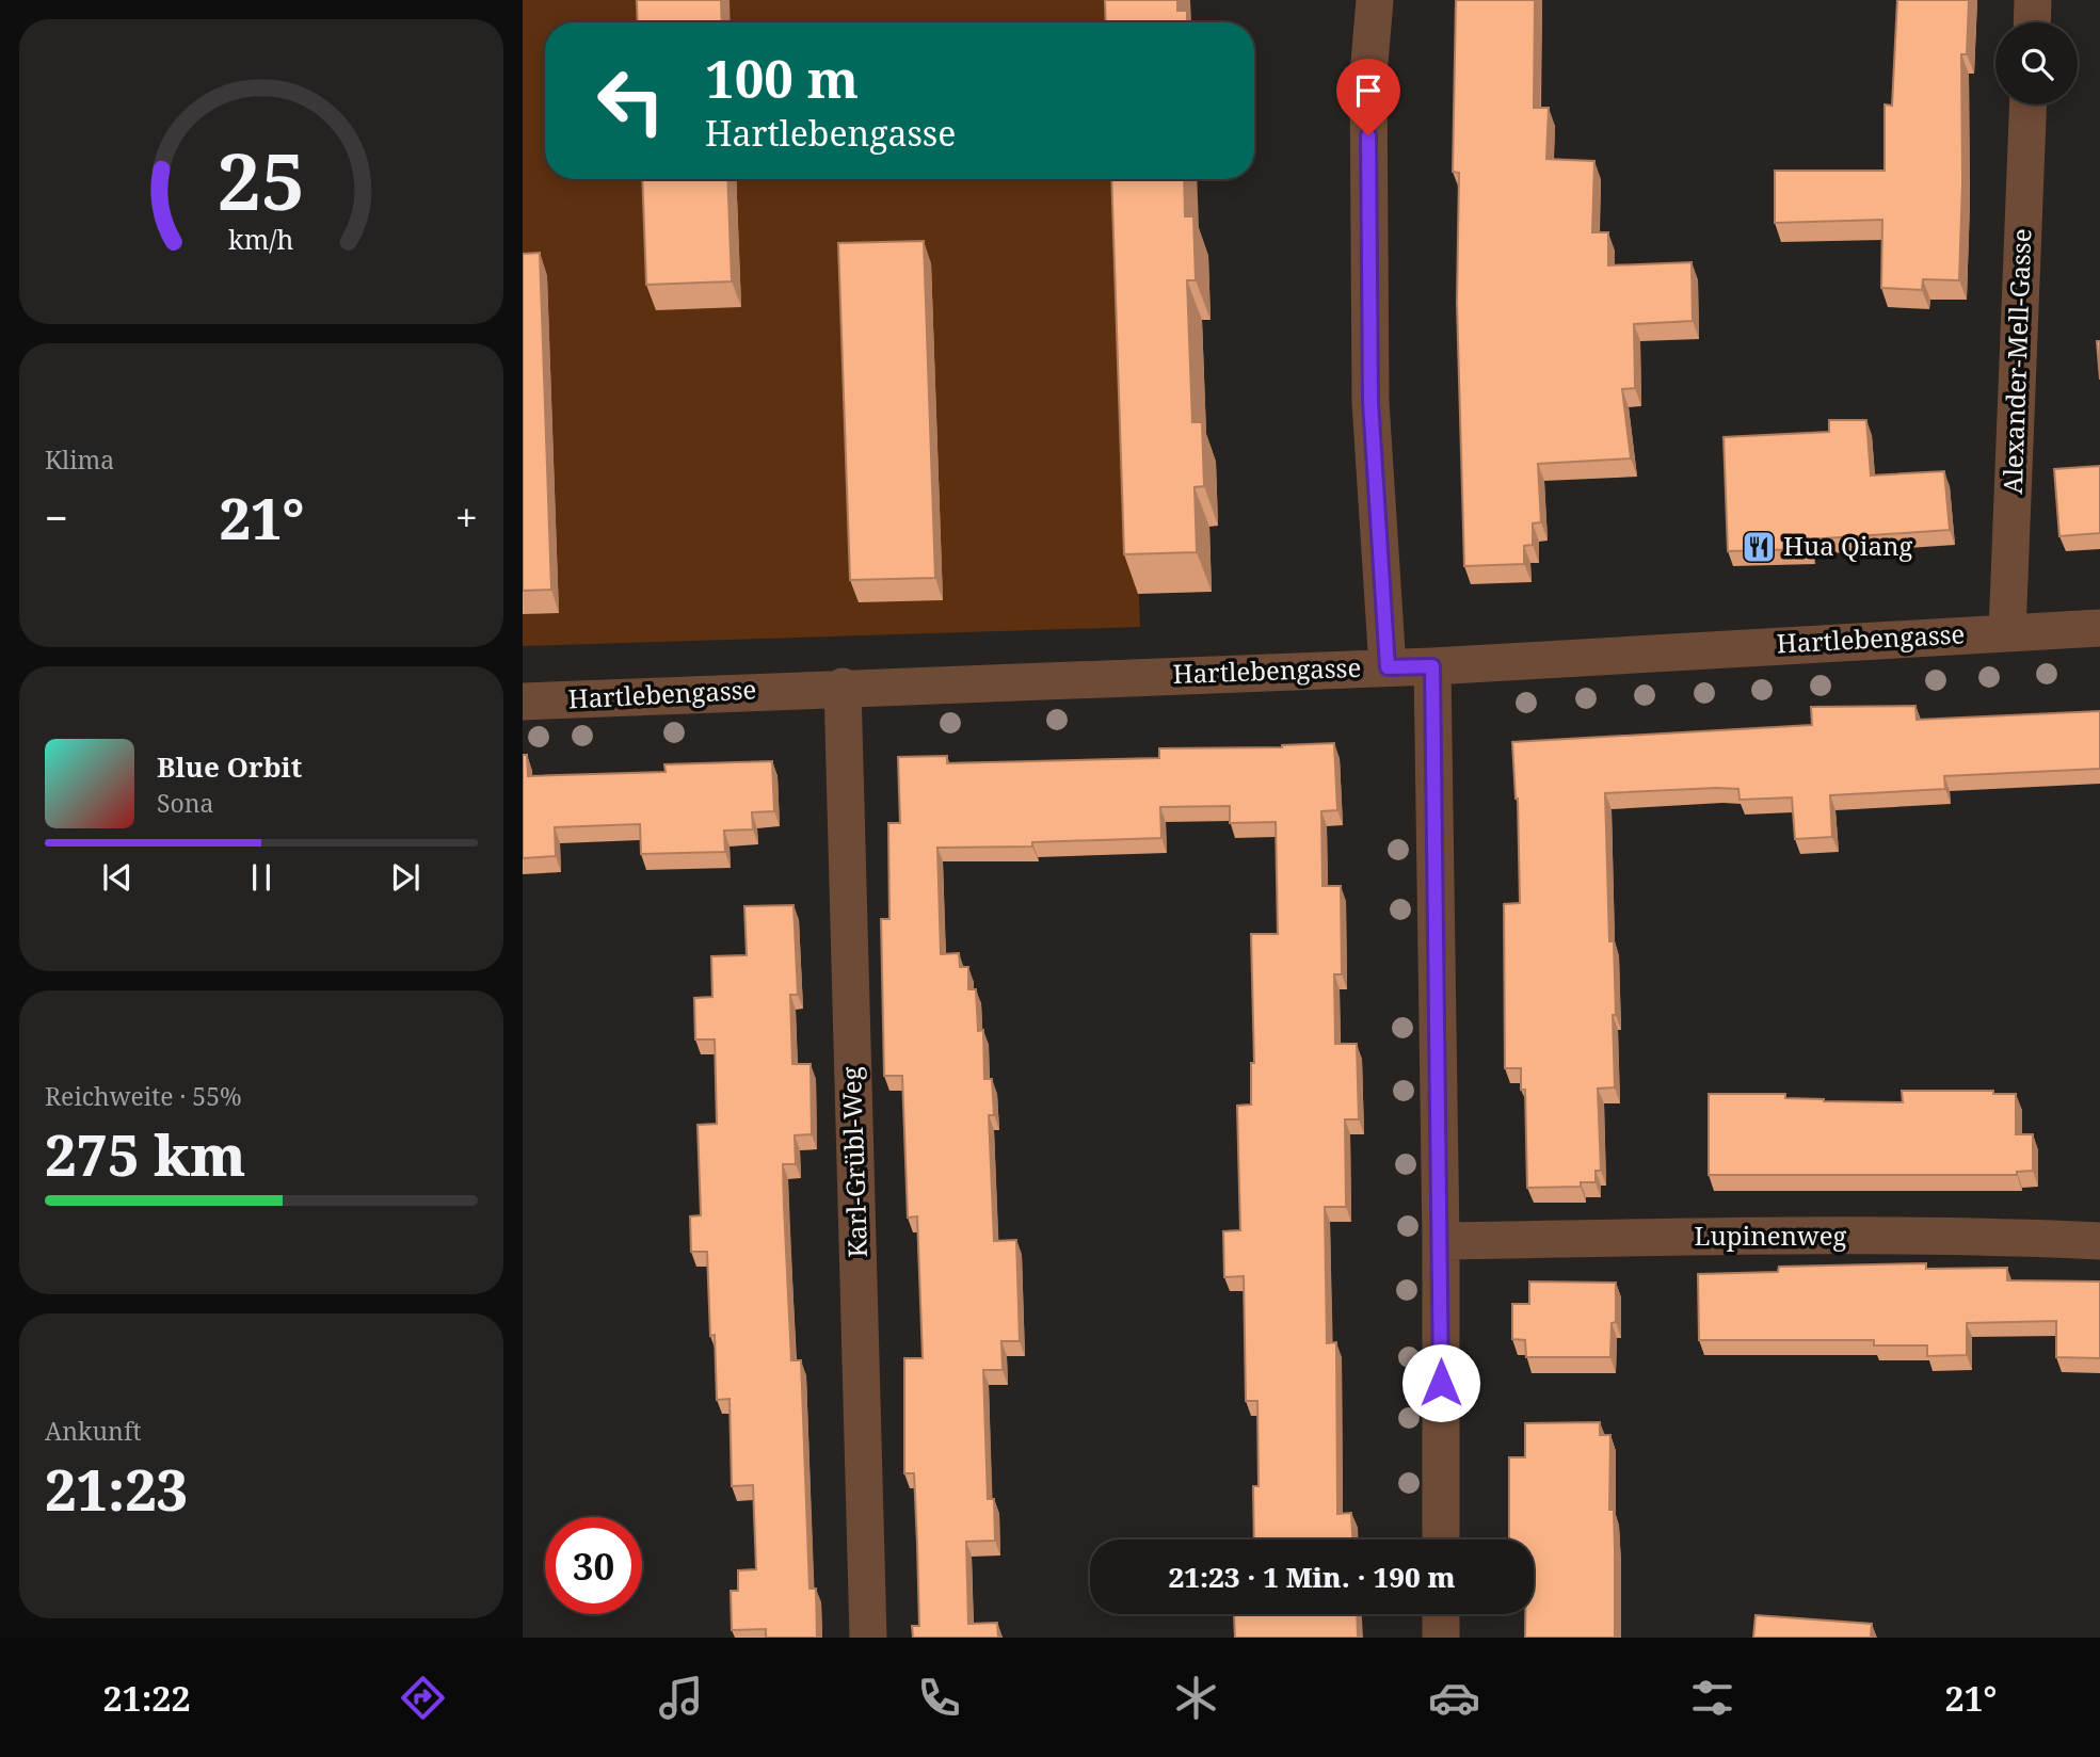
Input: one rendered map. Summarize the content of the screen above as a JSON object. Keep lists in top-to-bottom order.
{
  "streets": {
    "street": [
      "Alexander-Mell-Gasse",
      "Hartlebengasse",
      "Karl-Grübl-Weg",
      "Lupinenweg"
    ]
  },
  "crossings": [
    ["Alexander-Mell-Gasse", "Hartlebengasse"],
    ["Hartlebengasse", "Karl-Grübl-Weg"]
  ],
  "places": {
    "restaurant": ["Hua Qiang"]
  },
  "page": {
    "turn": ["100 m", "Hartlebengasse"],
    "tile": [
      "Klima",
      ["Reichweite · 55%", "275 km"],
      ["Ankunft", "21:23"]
    ],
    "heat": ["−", "21°", "+"],
    "song": ["Blue Orbit", "Sona"],
    "limit": "30",
    "trip": "21:23 · 1 Min. · 190 m",
    "tabs": ["21:22", "21°"],
    "gauge": ["25", "km/h"]
  }
}
